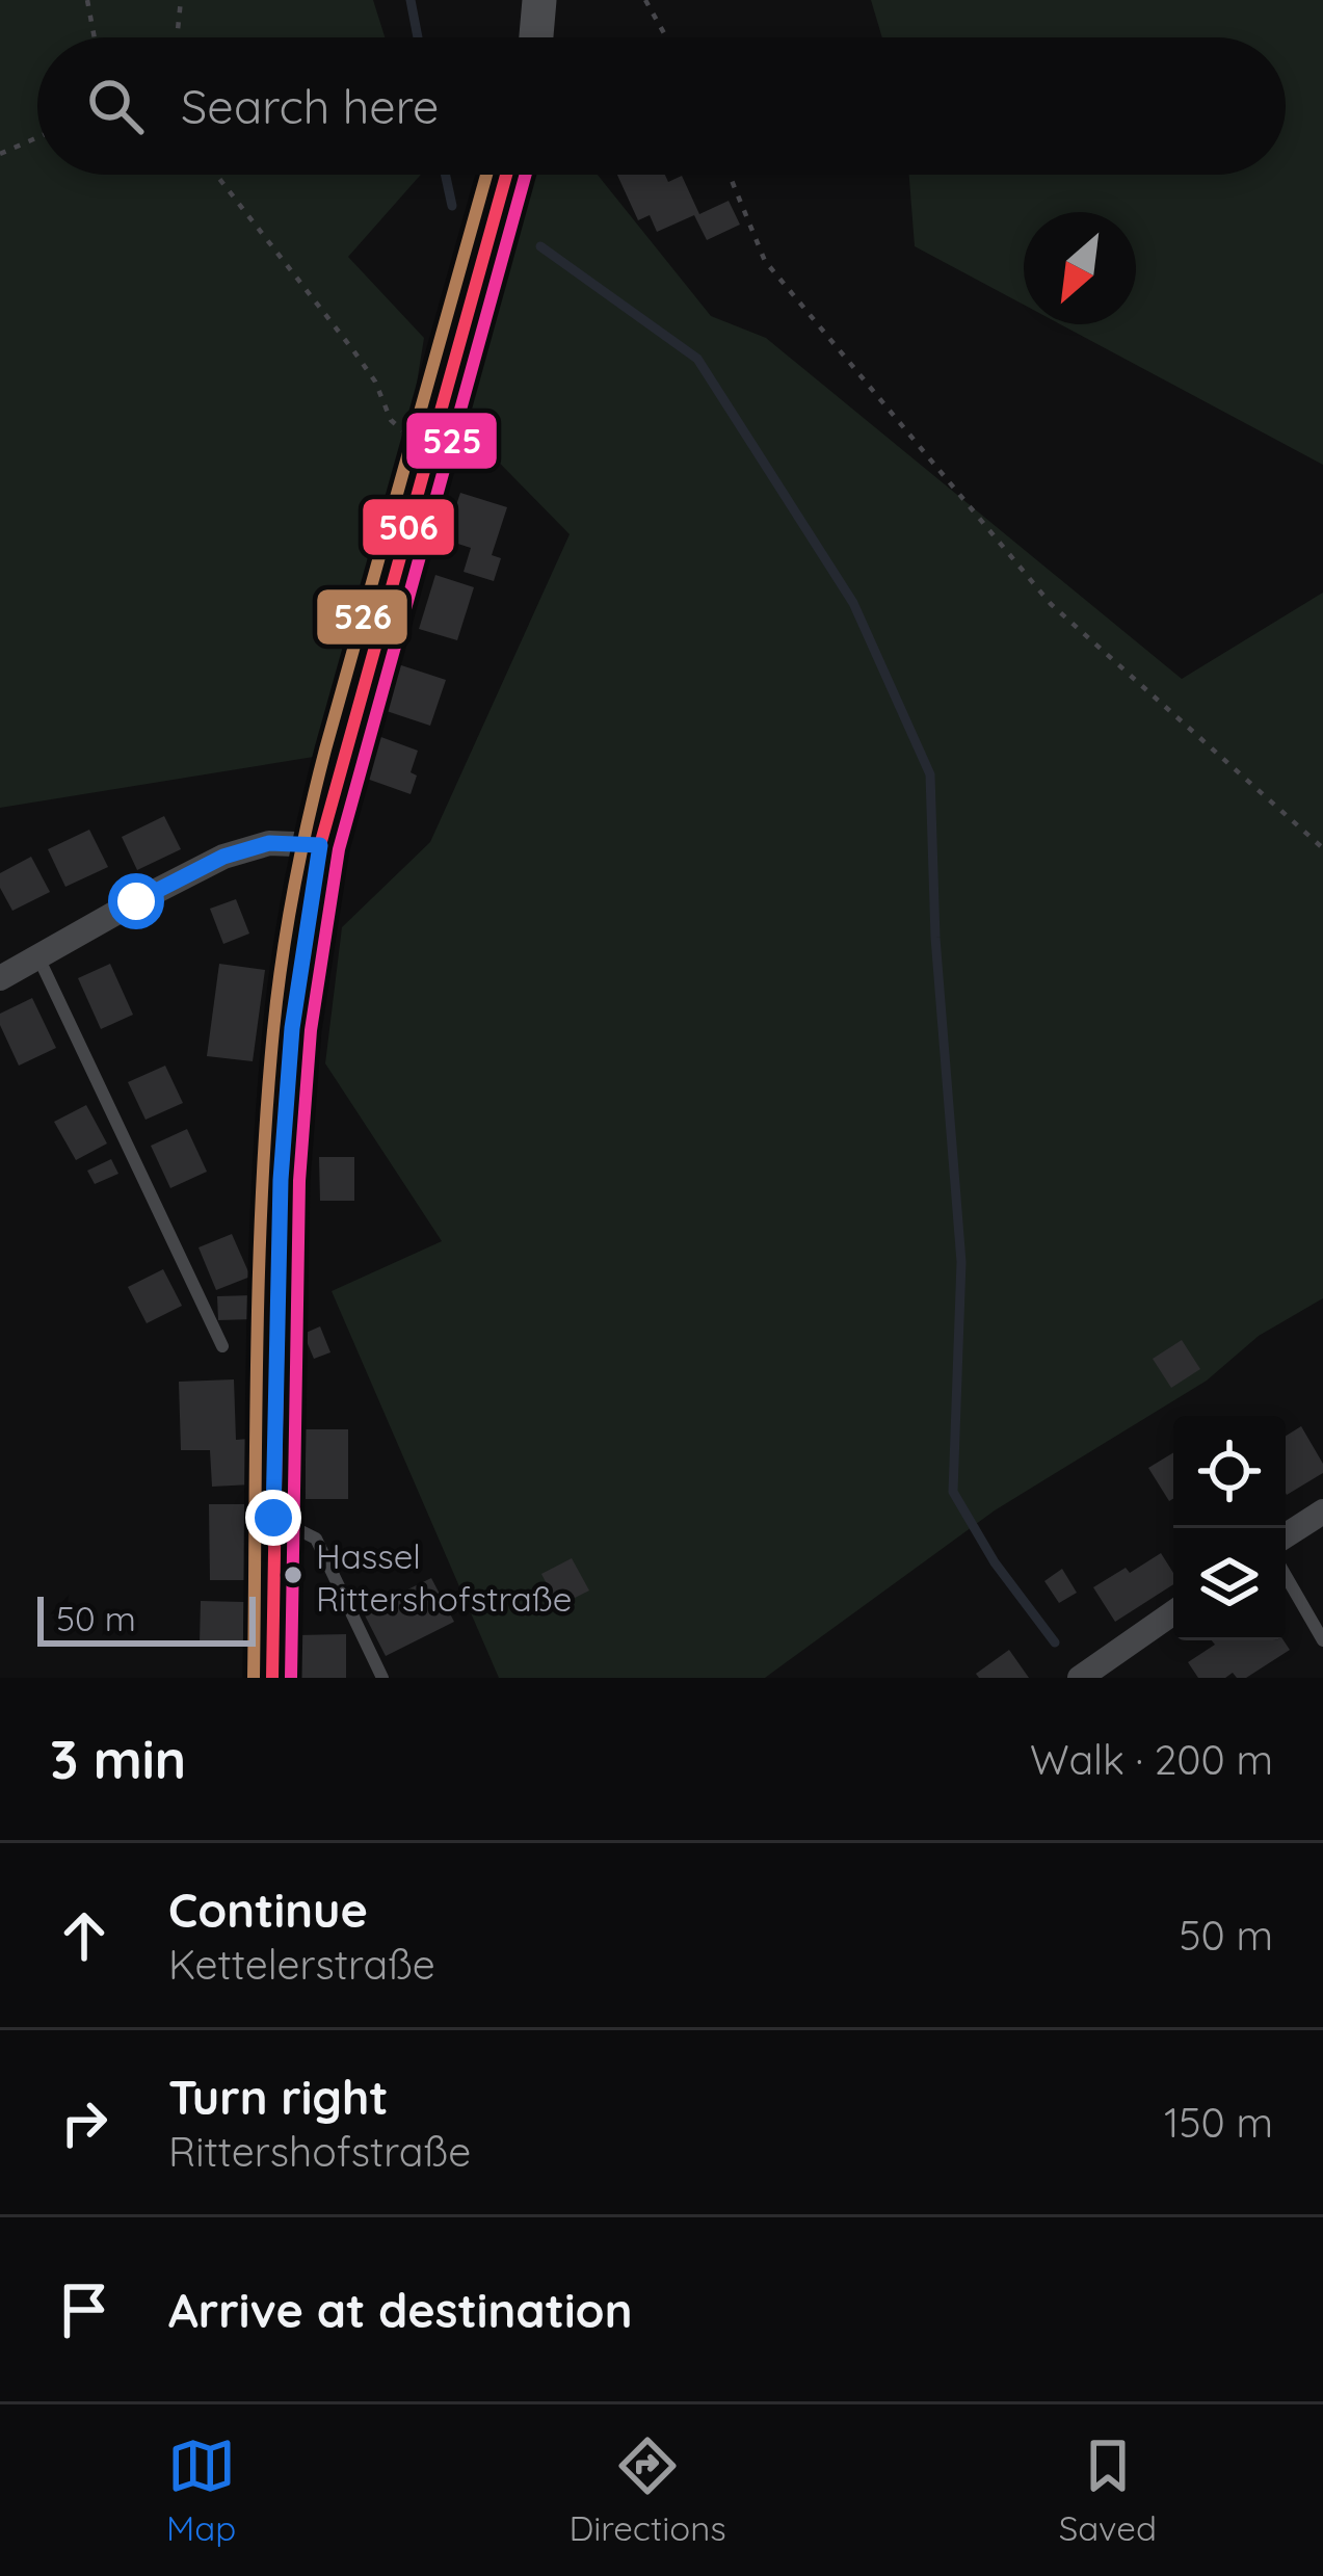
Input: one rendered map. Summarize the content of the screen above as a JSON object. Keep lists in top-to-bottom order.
{
  "places": ["Hassel Rittershofstraße"],
  "lines": ["transit line 506", "transit line 525", "transit line 526"],
  "scale_bar": "50 m",
  "north": "bottom left",
  "page": {
    "search": "Search here",
    "scale": "50 m",
    "heading": ["3 min", "Walk · 200 m"],
    "list": [
      ["Continue", "Kettelerstraße", "50 m"],
      ["Turn right", "Rittershofstraße", "150 m"],
      "Arrive at destination"
    ],
    "nav": ["Map", "Directions", "Saved"]
  }
}
